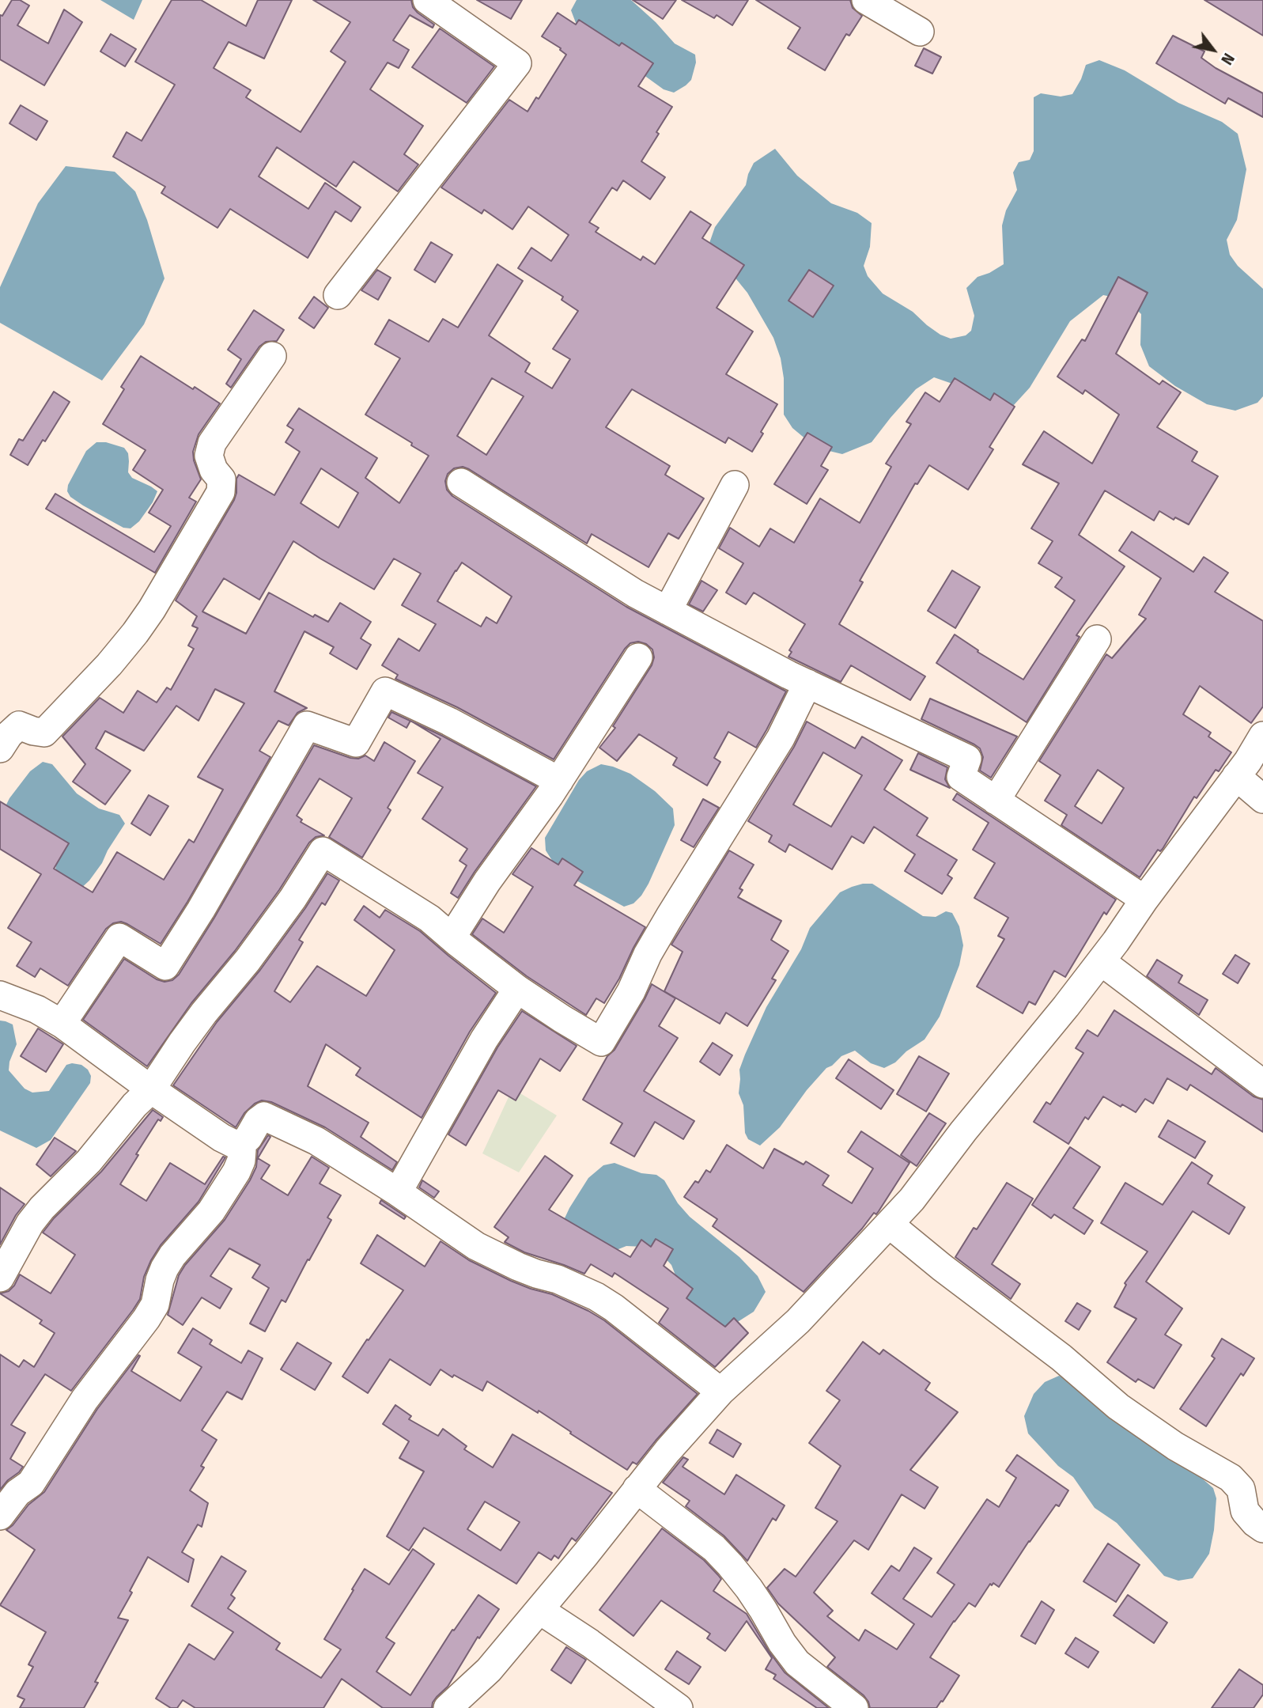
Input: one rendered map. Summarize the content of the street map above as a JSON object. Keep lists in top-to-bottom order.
{
  "north": "bottom right"
}
